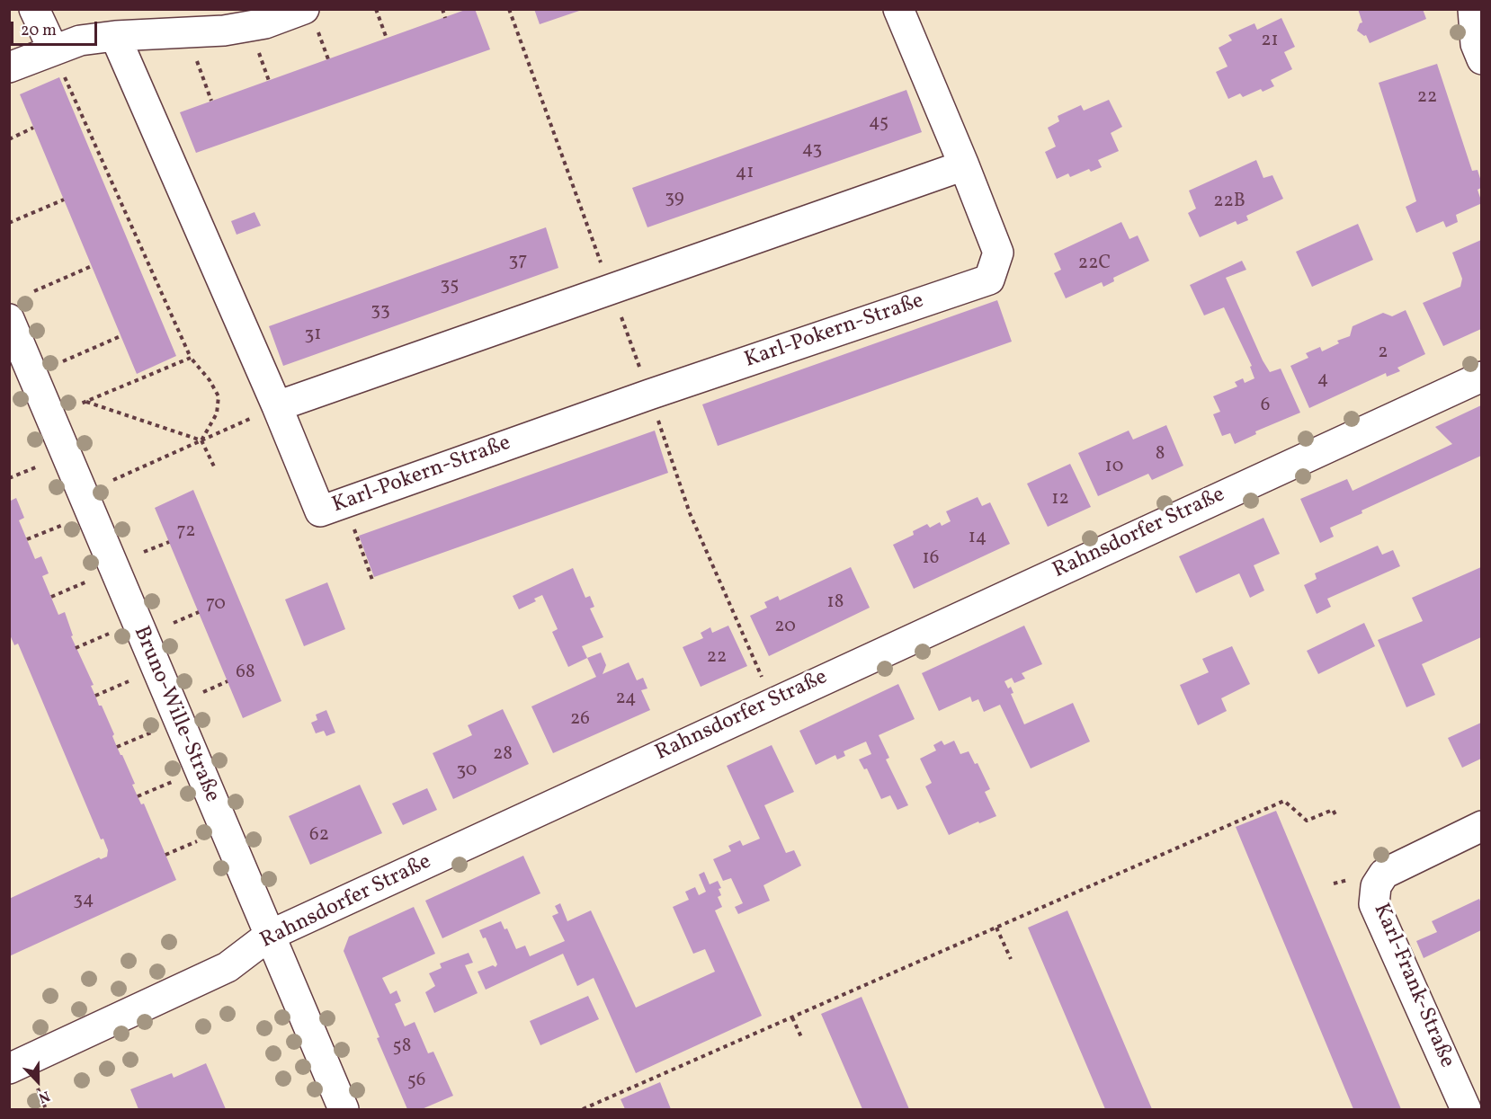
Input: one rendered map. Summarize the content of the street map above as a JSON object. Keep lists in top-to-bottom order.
{
  "streets": {
    "street": [
      "Karl-Pokern-Straße",
      "Rahnsdorfer Straße",
      "Bruno-Wille-Straße",
      "Karl-Frank-Straße"
    ]
  },
  "crossings": [
    ["Rahnsdorfer Straße", "Bruno-Wille-Straße"]
  ],
  "house_numbers": [
    "21",
    "22",
    "45",
    "43",
    "41",
    "39",
    "22B",
    "37",
    "22C",
    "35",
    "33",
    "31",
    "2",
    "4",
    "6",
    "8",
    "10",
    "12",
    "72",
    "14",
    "16",
    "18",
    "70",
    "20",
    "22",
    "68",
    "24",
    "26",
    "28",
    "30",
    "62",
    "34",
    "58",
    "56"
  ],
  "scale_bar": "20 m",
  "north": "bottom"
}
